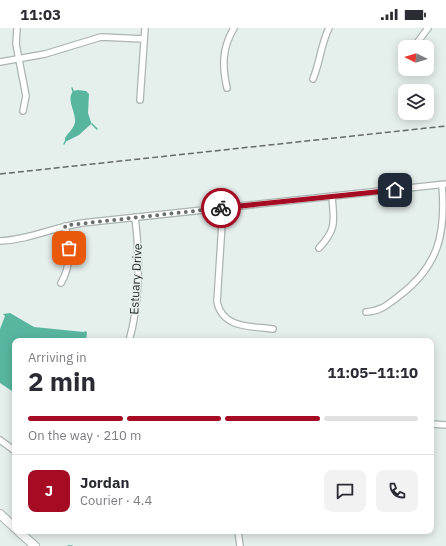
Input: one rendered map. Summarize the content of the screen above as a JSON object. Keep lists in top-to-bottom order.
{
  "streets": {
    "street": ["Estuary Drive"]
  },
  "north": "left",
  "page": {
    "status": "11:03",
    "heading": ["2 min", "Arriving in", "11:05–11:10"],
    "panel": ["Jordan", "Courier · 4.4"],
    "bar": "On the way · 210 m",
    "round": "J"
  }
}
